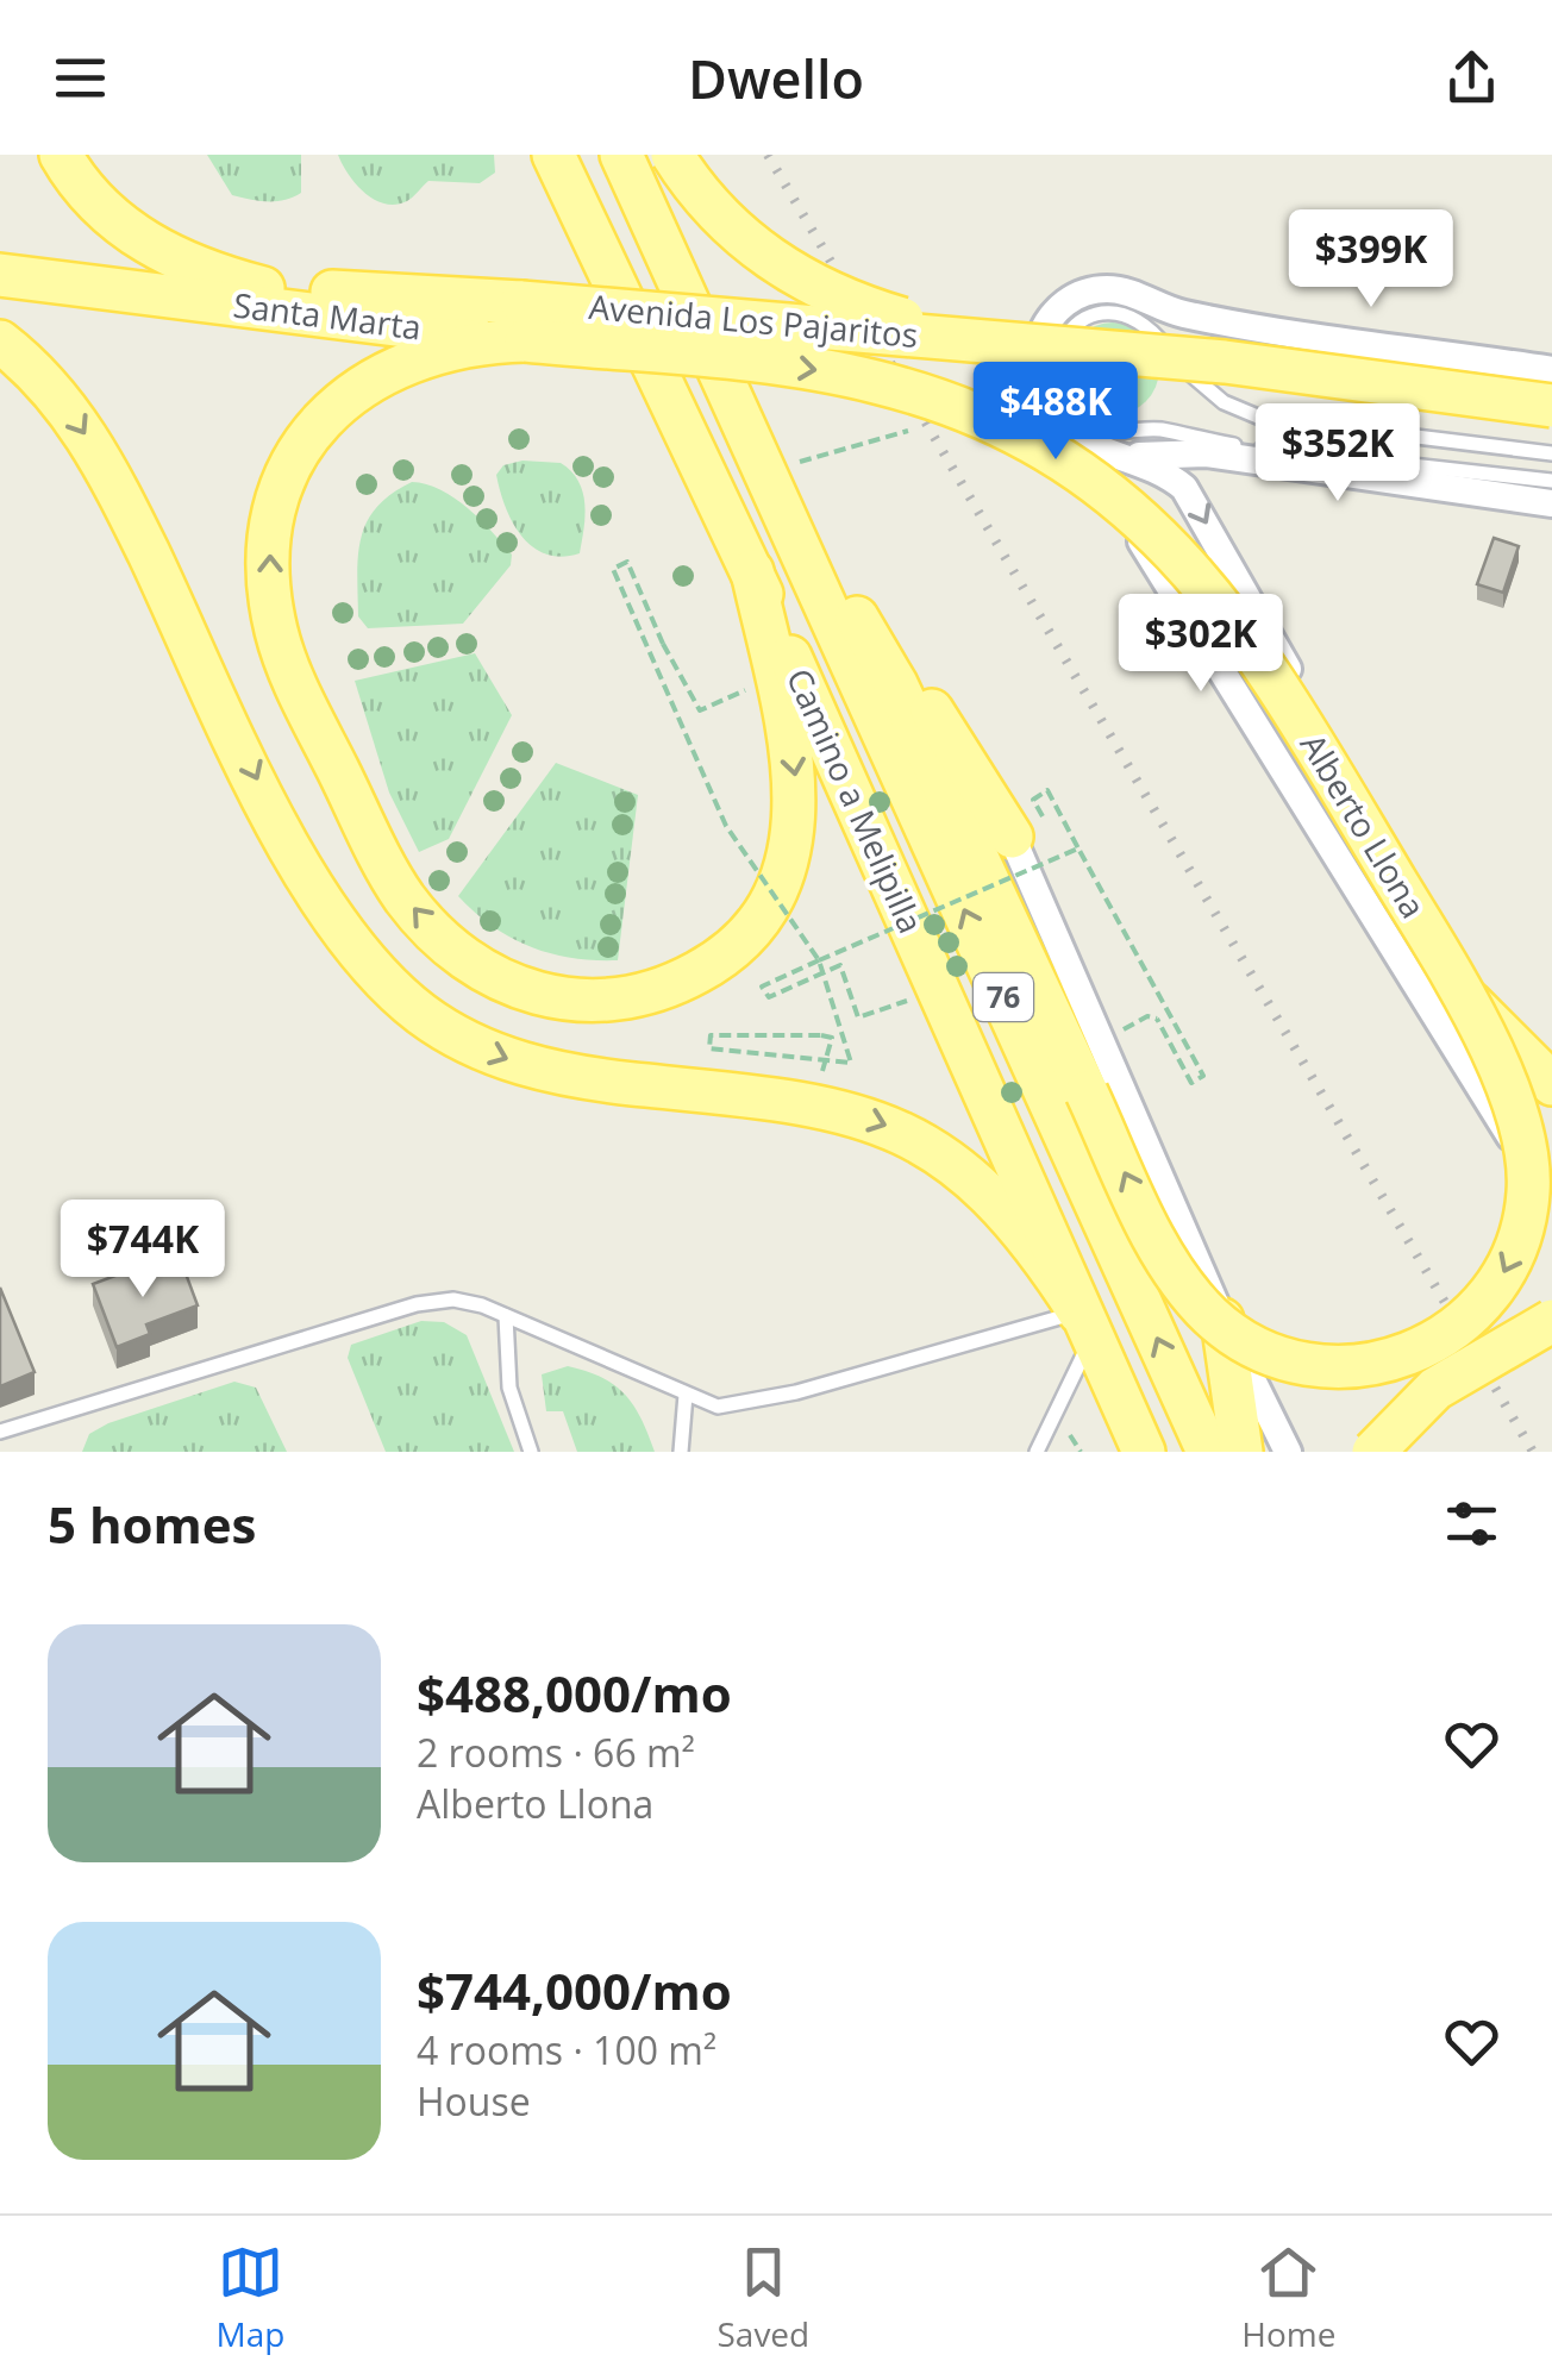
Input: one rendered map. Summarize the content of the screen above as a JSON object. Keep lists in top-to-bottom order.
{
  "streets": {
    "main road": [
      "Santa Marta",
      "Avenida Los Pajaritos",
      "Camino a Melipilla",
      "Alberto Llona",
      "76"
    ]
  },
  "crossings": [
    ["Santa Marta", "Avenida Los Pajaritos"],
    ["Santa Marta", "Alberto Llona"],
    ["Avenida Los Pajaritos", "Alberto Llona"]
  ],
  "page": {
    "header": "Dwello",
    "price": [
      "$399K",
      "$488K",
      "$352K",
      "$302K",
      "$744K"
    ],
    "heading": "5 homes",
    "list": [
      {
        "name": "$488,000/mo",
        "note": "2 rooms · 66 m² · Alberto Llona"
      },
      {
        "name": "$744,000/mo",
        "note": "4 rooms · 100 m² · House"
      }
    ],
    "tabs": ["Map", "Saved", "Home"]
  }
}
